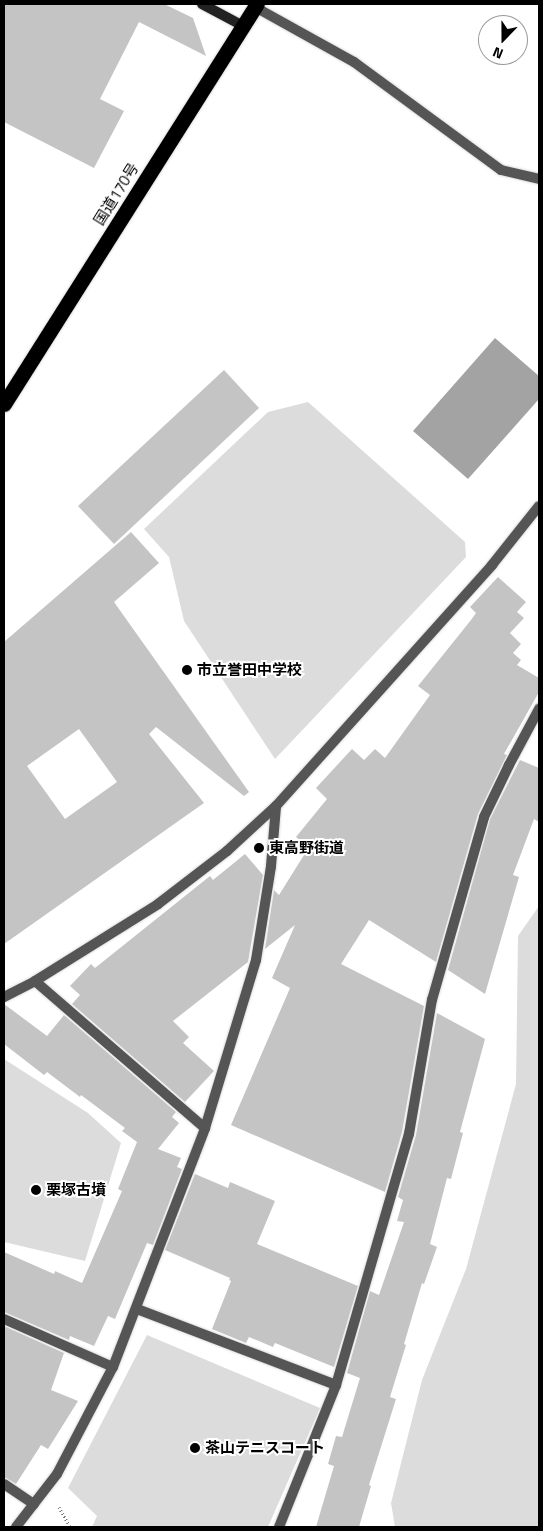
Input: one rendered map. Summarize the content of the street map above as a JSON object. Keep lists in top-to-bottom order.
{
  "streets": {
    "highway": ["国道170号"]
  },
  "places": [
    "市立誉田中学校",
    "東高野街道",
    "栗塚古墳",
    "茶山テニスコート"
  ],
  "north": "bottom"
}
